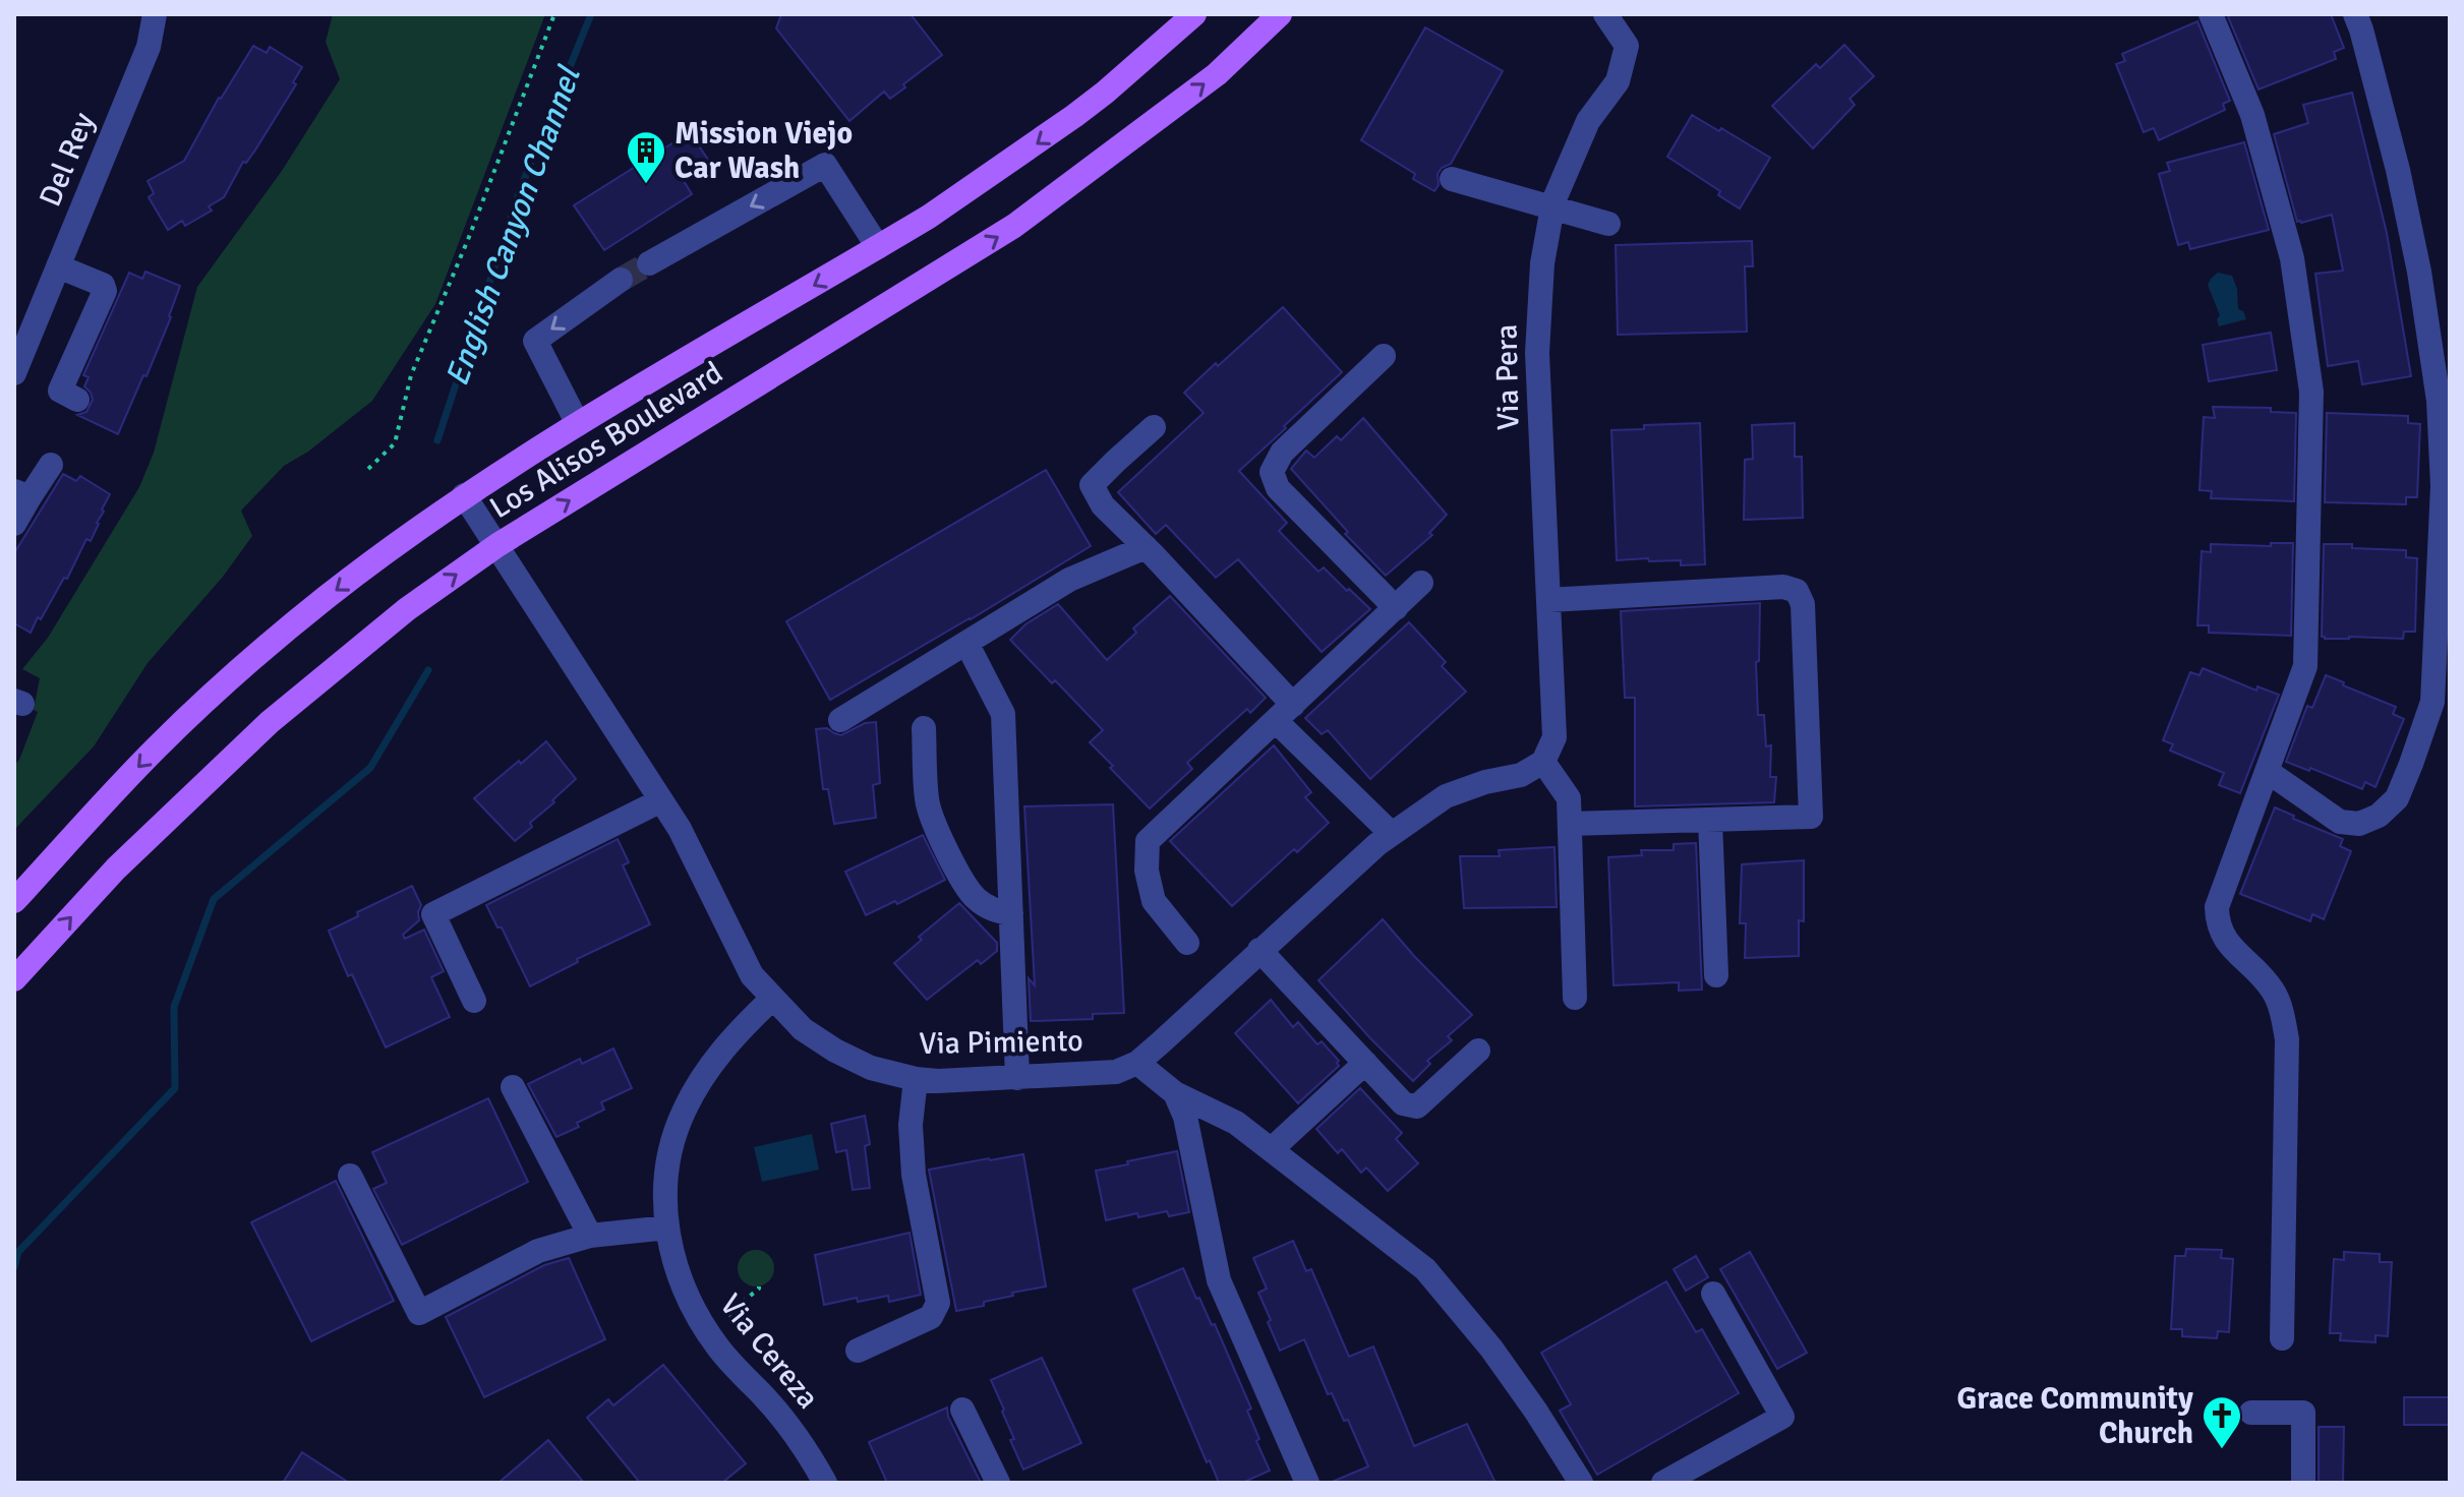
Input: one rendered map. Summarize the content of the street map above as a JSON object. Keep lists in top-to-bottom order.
{
  "streets": {
    "main road": ["Los Alisos Boulevard"],
    "street": [
      "Del Rey",
      "Via Pera",
      "Via Pimiento",
      "Via Cereza"
    ]
  },
  "crossings": [
    ["Via Pera", "Via Pimiento"],
    ["Los Alisos Boulevard", "Via Pimiento"],
    ["Via Pimiento", "Via Cereza"]
  ],
  "water": ["English Canyon Channel"],
  "places": {
    "building": ["Mission Viejo Car Wash"],
    "church": ["Grace Community Church"]
  }
}
